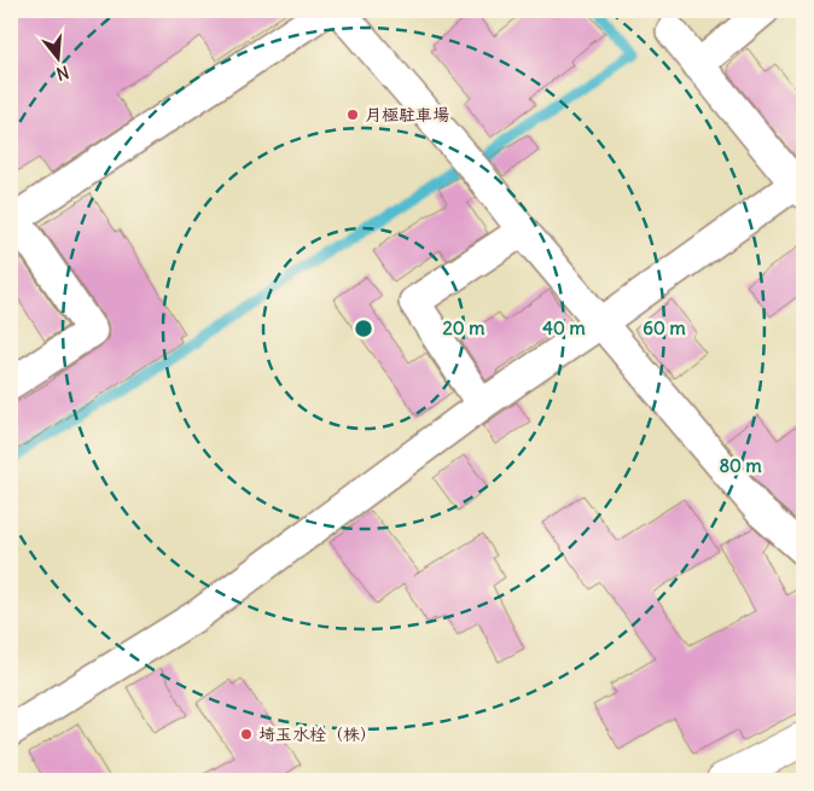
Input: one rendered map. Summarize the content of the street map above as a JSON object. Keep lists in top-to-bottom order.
{
  "places": ["月極駐車場", "埼玉水栓（株）"],
  "north": "bottom",
  "rings": [
    "20 m",
    "40 m",
    "60 m",
    "80 m"
  ]
}
